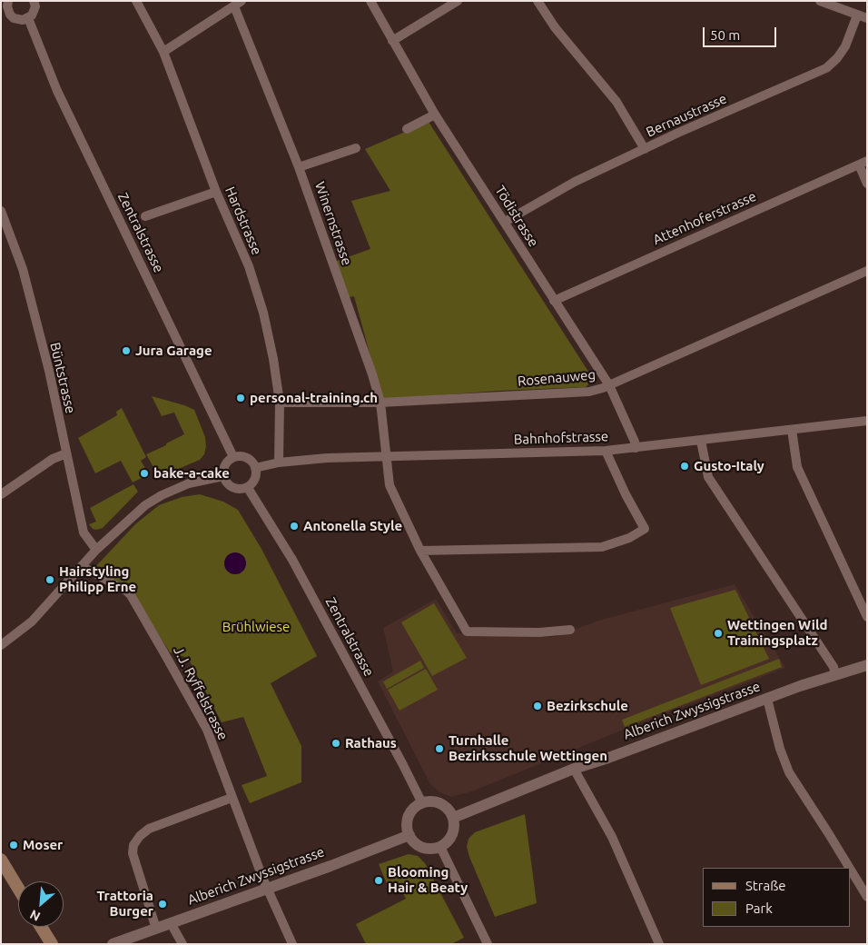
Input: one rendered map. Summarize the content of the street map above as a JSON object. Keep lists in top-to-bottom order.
{
  "streets": {
    "street": [
      "Bernaustrasse",
      "Tödistrasse",
      "Attenhoferstrasse",
      "Hardstrasse",
      "Winernstrasse",
      "Zentralstrasse",
      "Büntstrasse",
      "Rosenauweg",
      "Bahnhofstrasse",
      "J.J. Ryffelstrasse",
      "Alberich Zwyssigstrasse"
    ]
  },
  "crossings": [
    ["Bernaustrasse", "Tödistrasse"],
    ["Tödistrasse", "Attenhoferstrasse"],
    ["Tödistrasse", "Rosenauweg"],
    ["Tödistrasse", "Bahnhofstrasse"],
    ["Hardstrasse", "Rosenauweg"],
    ["Hardstrasse", "Bahnhofstrasse"],
    ["Winernstrasse", "Rosenauweg"],
    ["Winernstrasse", "Bahnhofstrasse"],
    ["Zentralstrasse", "Bahnhofstrasse"],
    ["Zentralstrasse", "Alberich Zwyssigstrasse"],
    ["J.J. Ryffelstrasse", "Alberich Zwyssigstrasse"]
  ],
  "parks": ["Brühlwiese"],
  "places": [
    "Jura Garage",
    "personal-training.ch",
    "Gusto-Italy",
    "bake-a-cake",
    "Antonella Style",
    "Hairstyling Philipp Erne",
    "Wettingen Wild Trainingsplatz",
    "Bezirkschule",
    "Rathaus",
    "Turnhalle Bezirksschule Wettingen",
    "Moser",
    "Blooming Hair & Beaty",
    "Trattoria Burger"
  ],
  "legend": ["Straße", "Park"],
  "scale_bar": "50 m",
  "north": "bottom left"
}
